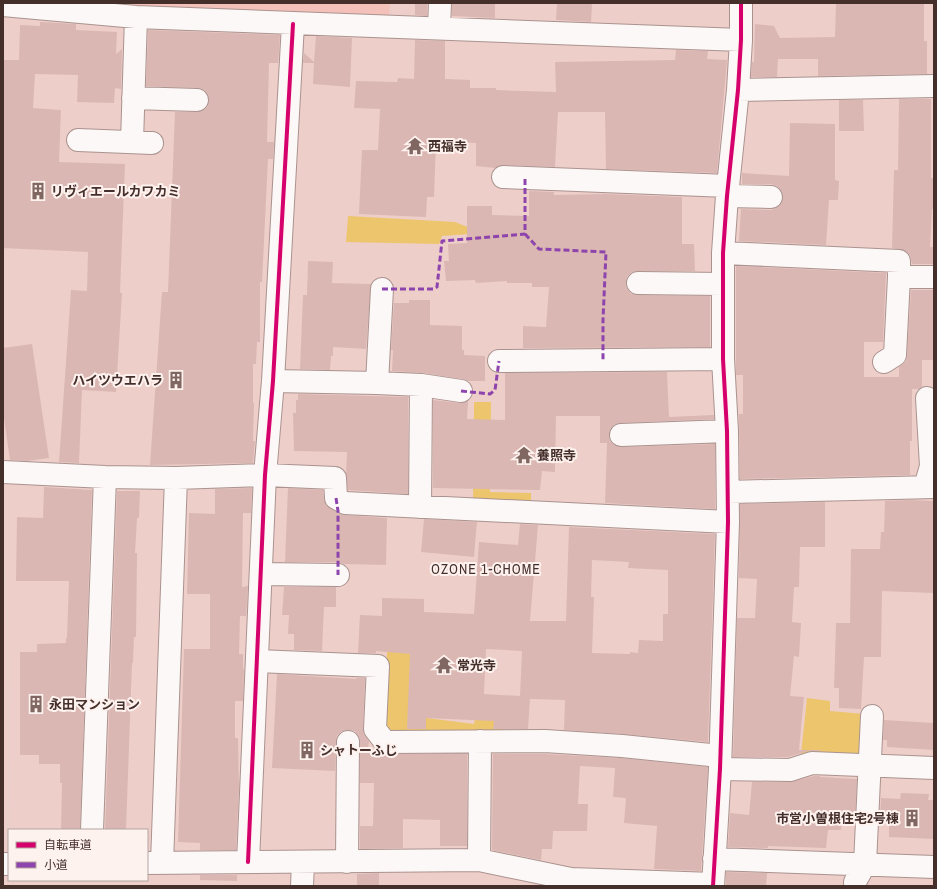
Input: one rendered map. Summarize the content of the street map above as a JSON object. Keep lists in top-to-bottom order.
{
  "districts": ["OZONE 1-CHOME"],
  "places": {
    "temple": ["西福寺", "養照寺", "常光寺"],
    "building": [
      "リヴィエールカワカミ",
      "ハイツウエハラ",
      "永田マンション",
      "シャトーふじ",
      "市営小曽根住宅2号棟"
    ]
  },
  "legend": ["自転車道", "小道"]
}
